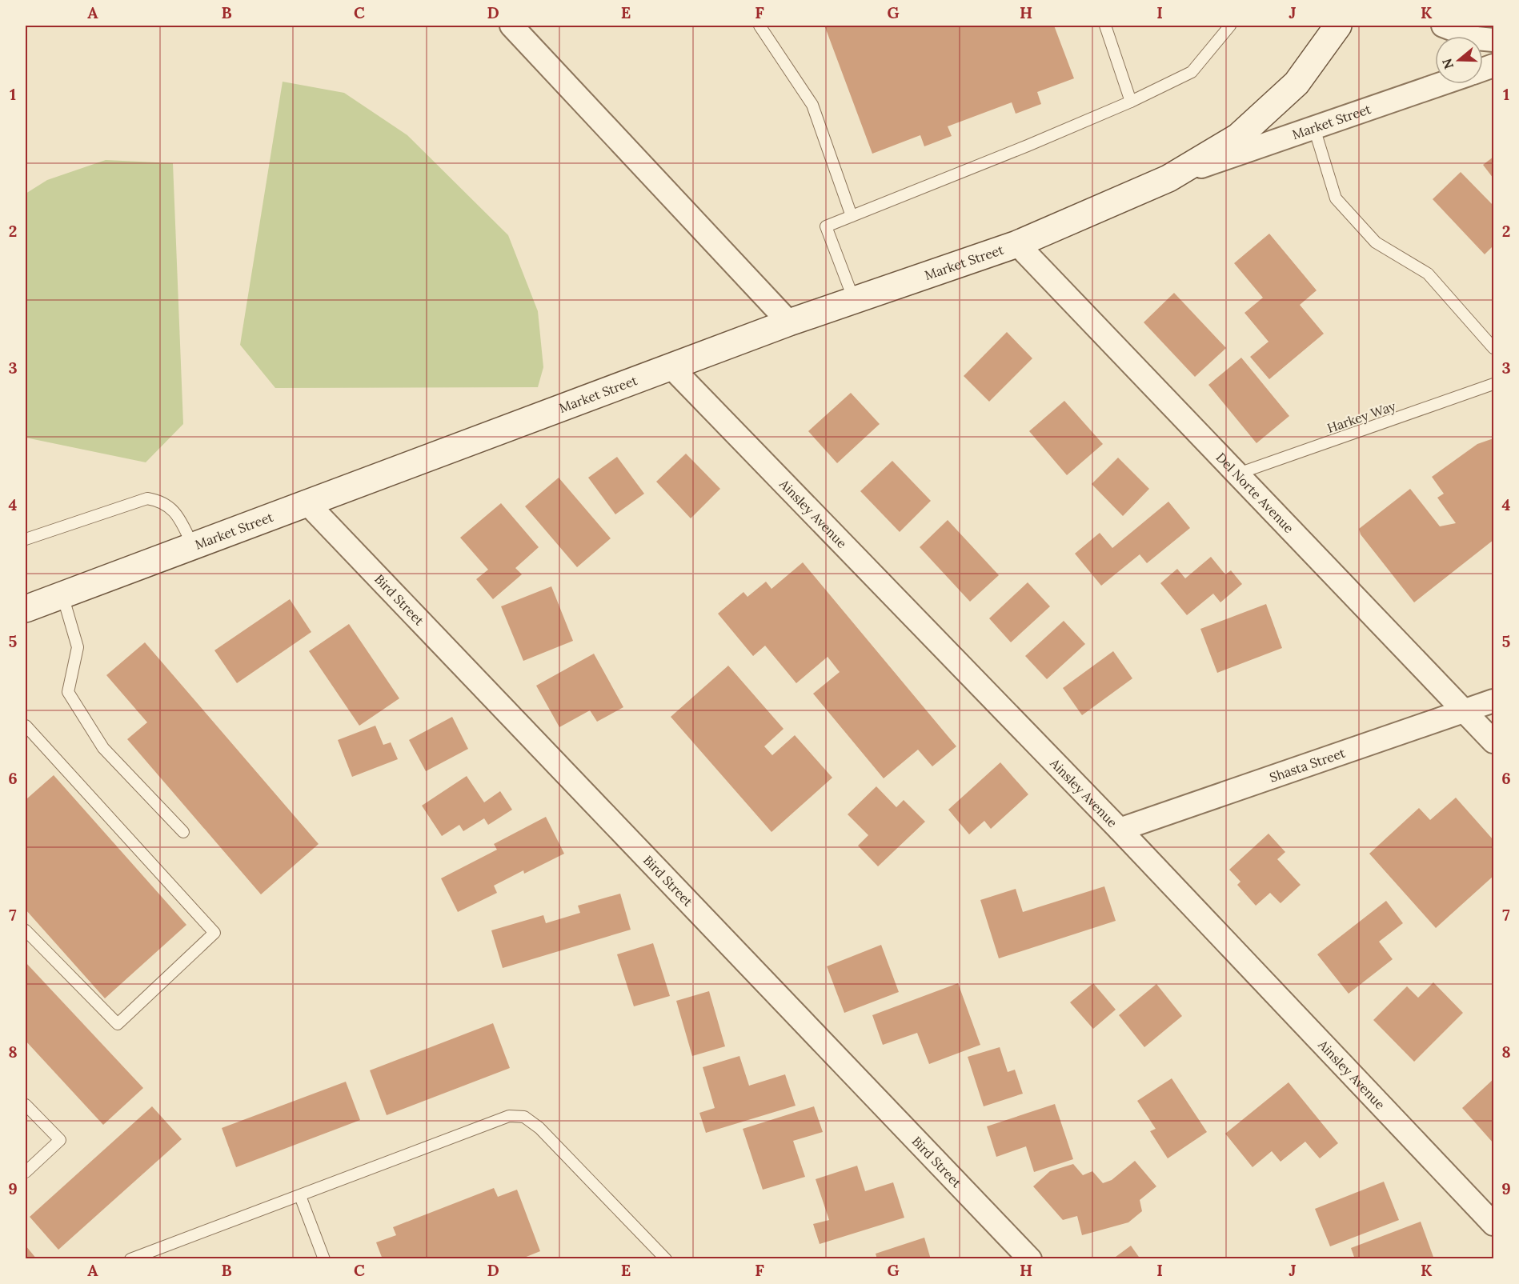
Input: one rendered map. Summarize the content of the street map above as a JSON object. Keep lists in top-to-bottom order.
{
  "streets": {
    "main road": ["Market Street"],
    "street": [
      "Del Norte Avenue",
      "Ainsley Avenue",
      "Bird Street",
      "Shasta Street"
    ],
    "lane": ["Harkey Way"]
  },
  "crossings": [
    ["Market Street", "Del Norte Avenue"],
    ["Market Street", "Ainsley Avenue"],
    ["Market Street", "Bird Street"],
    ["Harkey Way", "Del Norte Avenue"],
    ["Del Norte Avenue", "Shasta Street"],
    ["Ainsley Avenue", "Shasta Street"]
  ],
  "north": "left",
  "grid": {
    "columns": [
      "A",
      "B",
      "C",
      "D",
      "E",
      "F",
      "G",
      "H",
      "I",
      "J",
      "K"
    ],
    "rows": [
      "1",
      "2",
      "3",
      "4",
      "5",
      "6",
      "7",
      "8",
      "9"
    ]
  }
}
